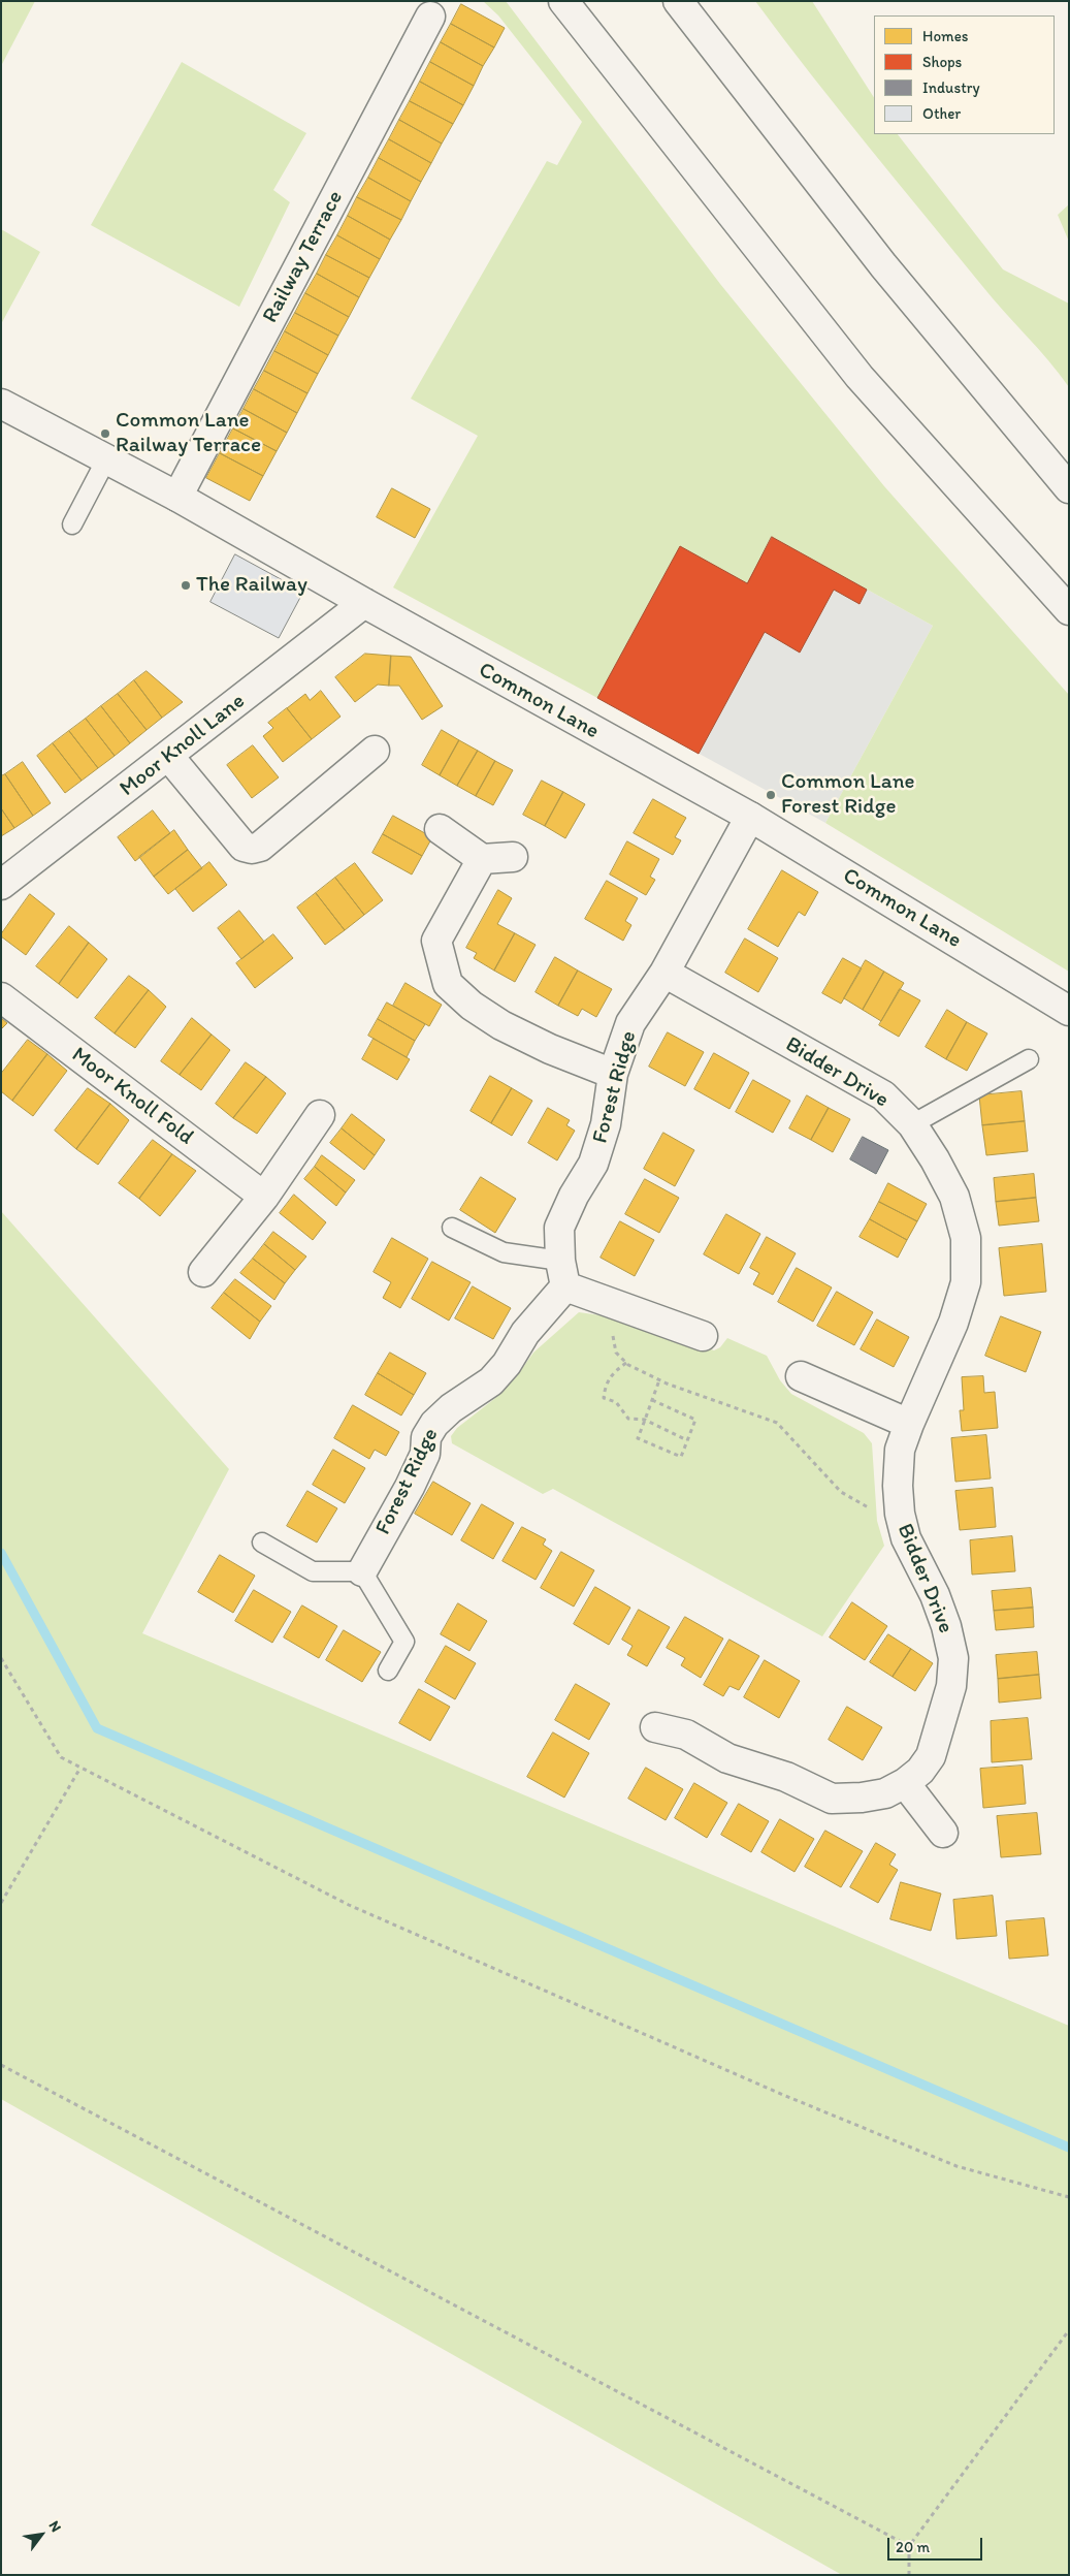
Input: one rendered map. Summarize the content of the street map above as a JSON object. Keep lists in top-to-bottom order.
{
  "streets": {
    "main road": [
      "Railway Terrace",
      "Common Lane",
      "Moor Knoll Lane",
      "Bidder Drive",
      "Forest Ridge",
      "Moor Knoll Fold"
    ]
  },
  "crossings": [
    ["Railway Terrace", "Common Lane"],
    ["Common Lane", "Moor Knoll Lane"],
    ["Common Lane", "Forest Ridge"],
    ["Bidder Drive", "Forest Ridge"]
  ],
  "places": ["Common Lane Railway Terrace", "The Railway", "Common Lane Forest Ridge"],
  "legend": [
    "Homes",
    "Shops",
    "Industry",
    "Other"
  ],
  "scale_bar": "20 m",
  "north": "top right"
}
